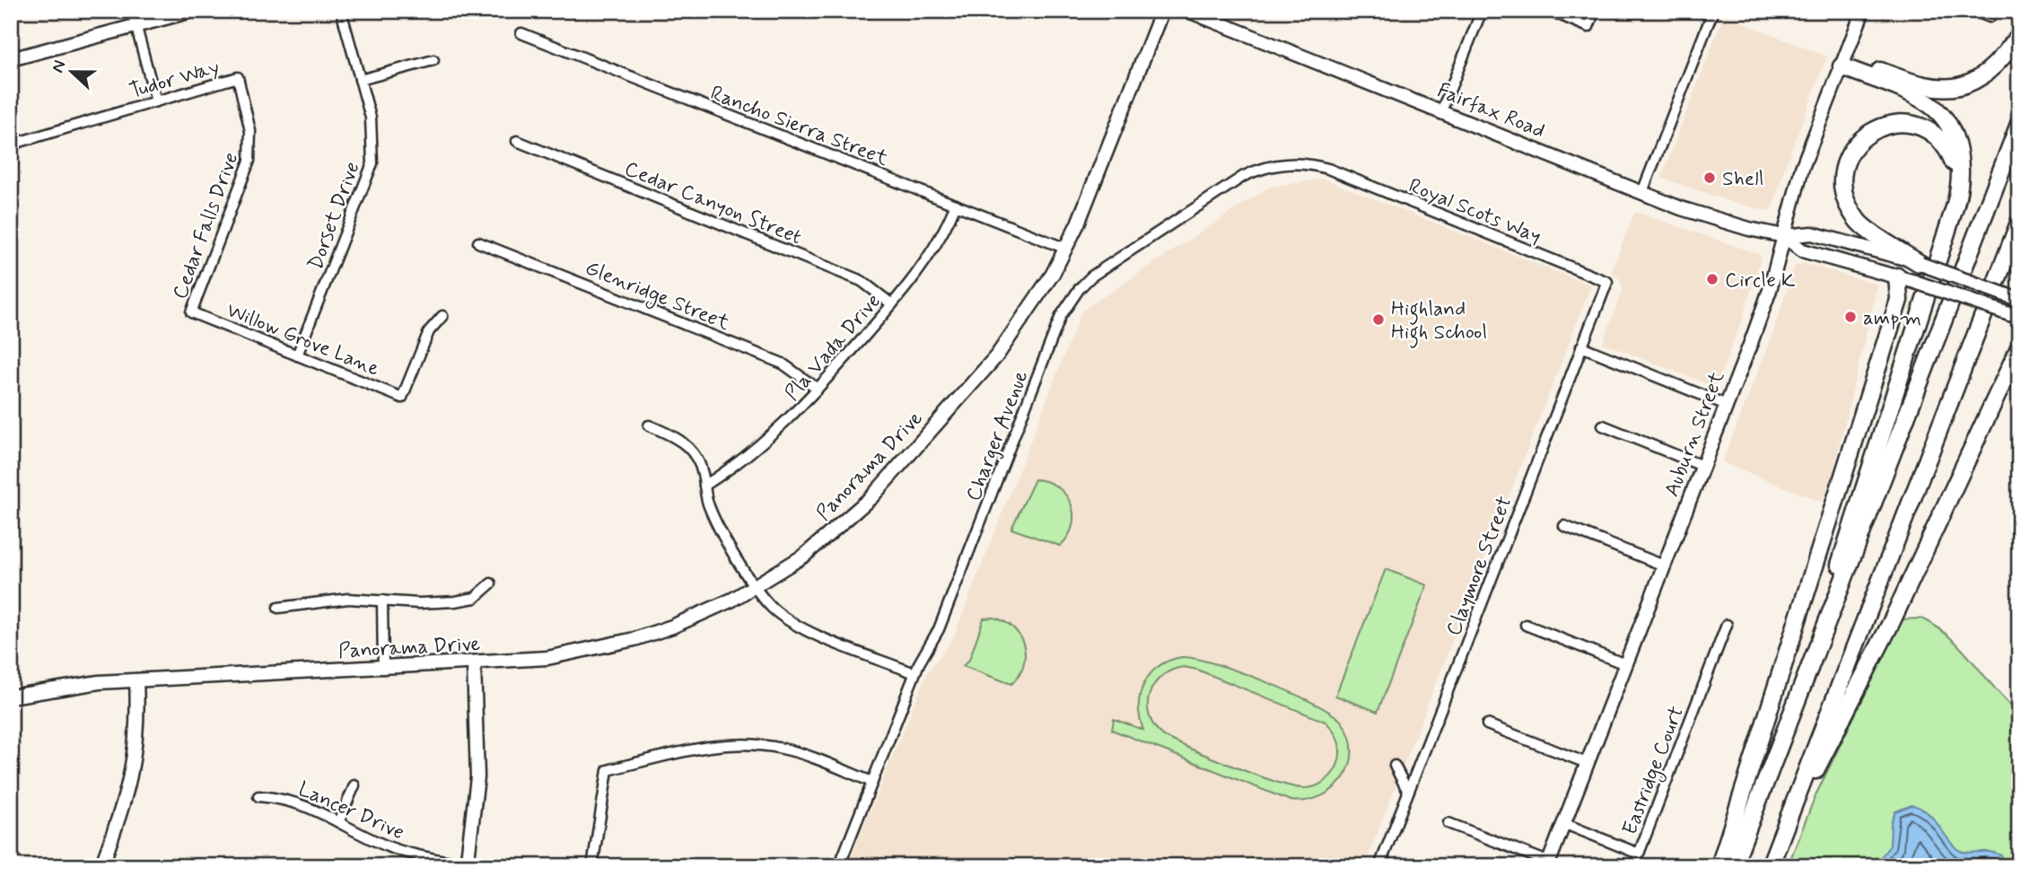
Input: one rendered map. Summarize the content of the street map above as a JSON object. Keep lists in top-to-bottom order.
{
  "streets": {
    "main road": ["Fairfax Road", "Auburn Street", "Panorama Drive"],
    "street": [
      "Tudor Way",
      "Rancho Sierra Street",
      "Cedar Canyon Street",
      "Royal Scots Way",
      "Dorset Drive",
      "Cedar Falls Drive",
      "Glenridge Street",
      "Willow Grove Lane",
      "Pla Vada Drive",
      "Charger Avenue",
      "Claymore Street",
      "Eastridge Court",
      "Lancer Drive"
    ]
  },
  "crossings": [
    ["Tudor Way", "Cedar Falls Drive"],
    ["Fairfax Road", "Auburn Street"],
    ["Rancho Sierra Street", "Pla Vada Drive"],
    ["Rancho Sierra Street", "Panorama Drive"],
    ["Cedar Canyon Street", "Pla Vada Drive"],
    ["Royal Scots Way", "Charger Avenue"],
    ["Royal Scots Way", "Claymore Street"],
    ["Dorset Drive", "Willow Grove Lane"],
    ["Cedar Falls Drive", "Willow Grove Lane"],
    ["Glenridge Street", "Pla Vada Drive"],
    ["Auburn Street", "Eastridge Court"]
  ],
  "places": [
    "Shell",
    "Circle K",
    "ampm",
    "Highland High School"
  ],
  "north": "left"
}
